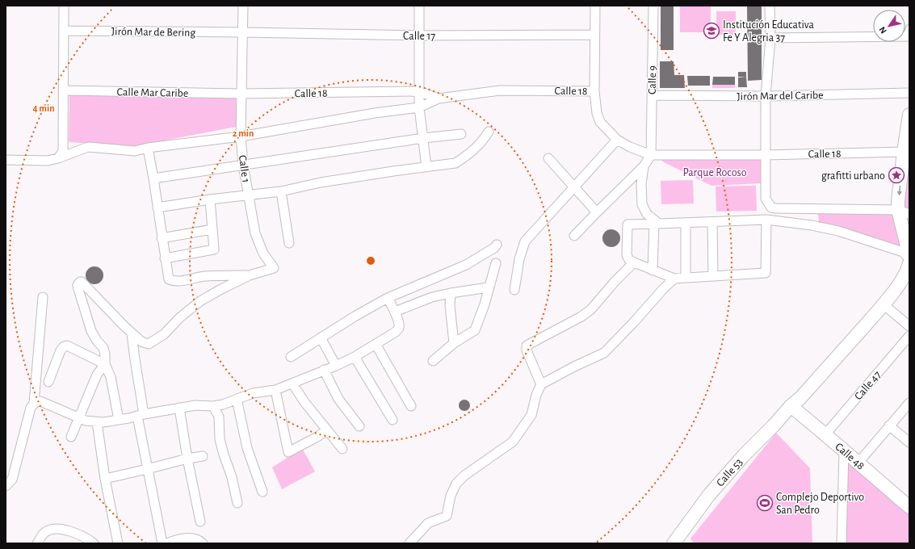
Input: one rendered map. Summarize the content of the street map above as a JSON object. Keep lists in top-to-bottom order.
{
  "streets": {
    "street": [
      "Jirón Mar de Bering",
      "Calle 17",
      "Calle 9",
      "Calle 18",
      "Calle Mar Caribe",
      "Jirón Mar del Caribe",
      "Calle 1",
      "Calle 47",
      "Calle 48",
      "Calle 53"
    ]
  },
  "crossings": [
    ["Jirón Mar de Bering", "Calle 17"],
    ["Jirón Mar de Bering", "Calle 1"],
    ["Calle 17", "Calle 1"],
    ["Calle 9", "Calle 18"],
    ["Calle 9", "Jirón Mar del Caribe"],
    ["Calle 18", "Calle Mar Caribe"],
    ["Calle 18", "Calle 1"],
    ["Calle Mar Caribe", "Calle 1"],
    ["Calle 47", "Calle 48"],
    ["Calle 48", "Calle 53"]
  ],
  "parks": ["Parque Rocoso"],
  "places": {
    "school or university": ["Institución Educativa Fe Y Alegria 37"],
    "place": ["grafitti urbano"],
    "sports": ["Complejo Deportivo San Pedro"]
  },
  "north": "bottom left",
  "rings": ["4 min", "2 min"]
}
